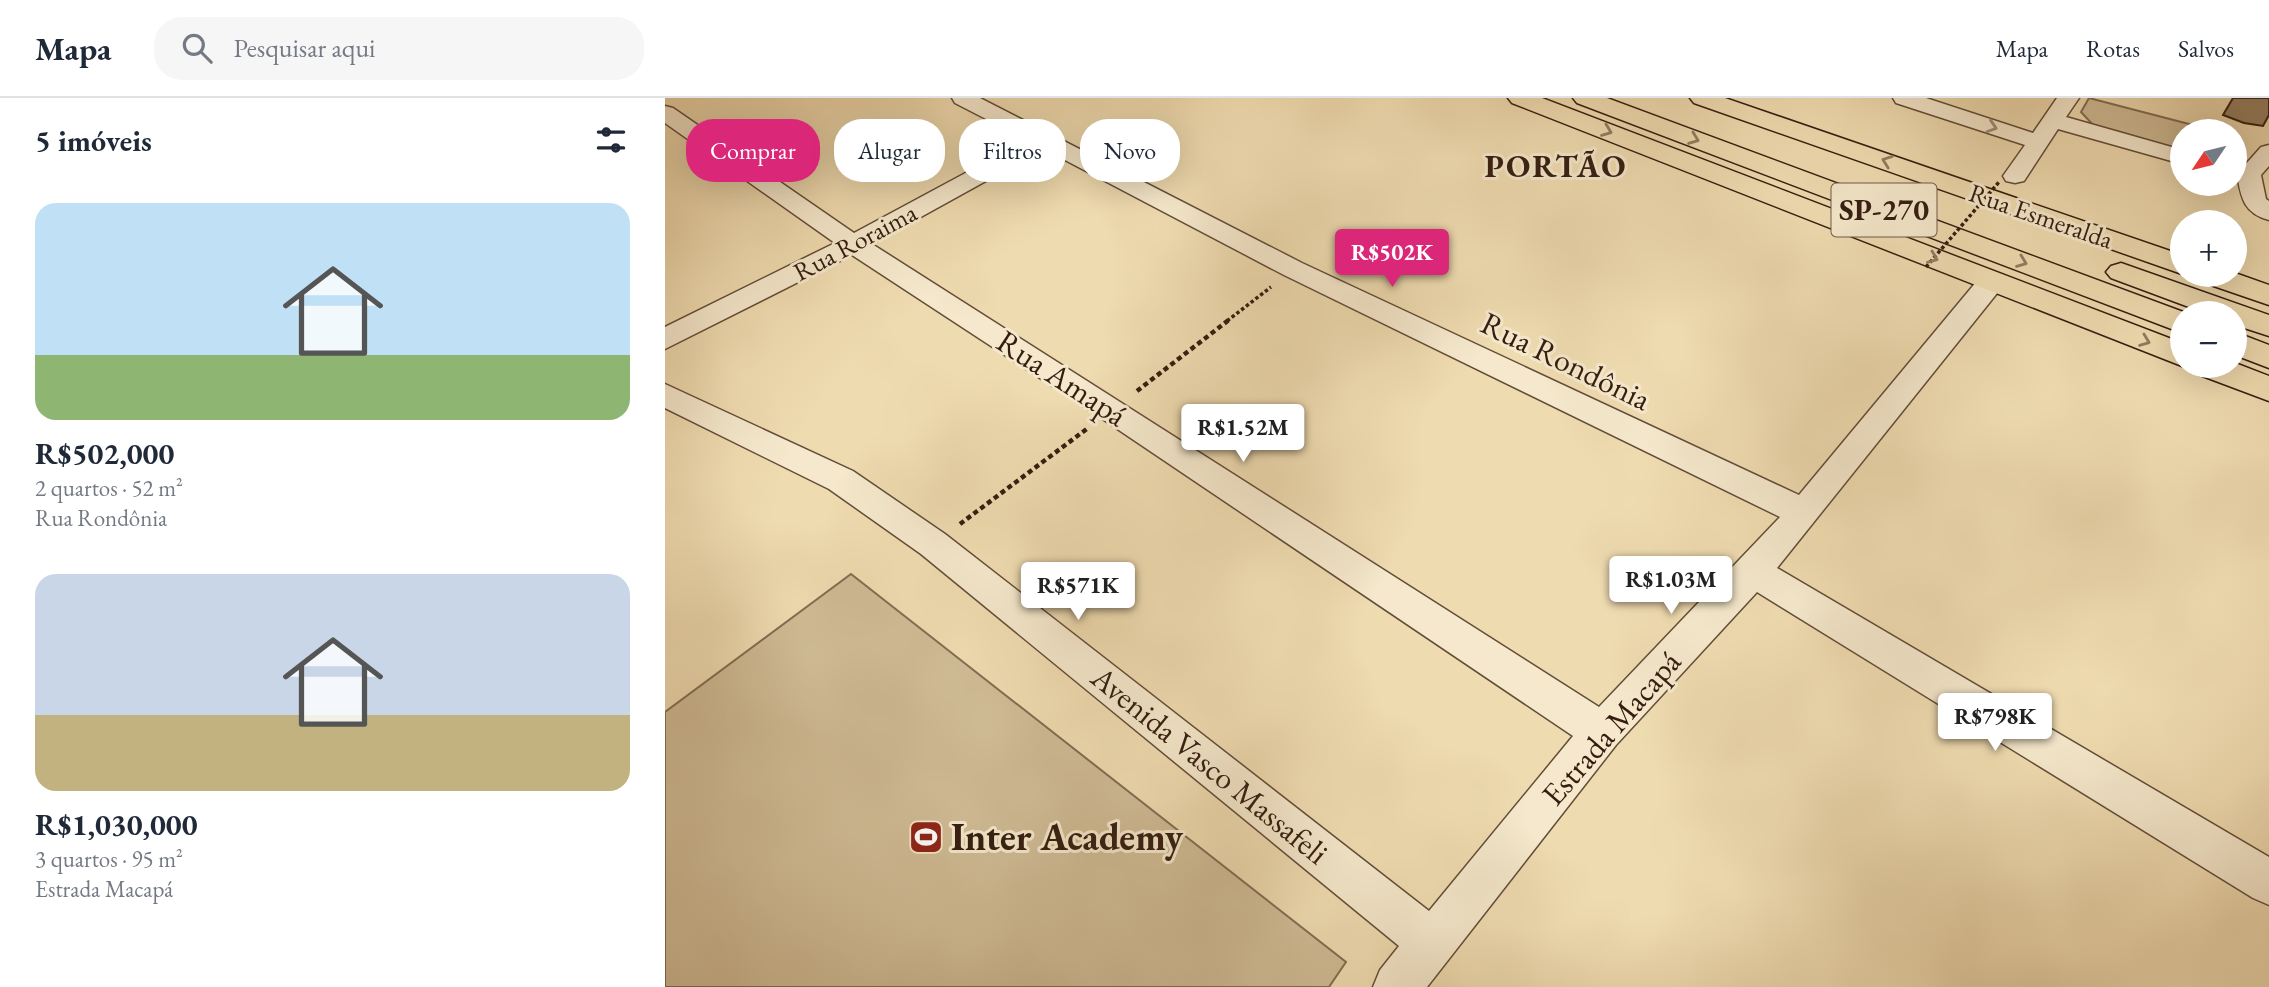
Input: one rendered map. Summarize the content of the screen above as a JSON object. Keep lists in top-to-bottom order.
{
  "streets": {
    "highway": ["SP-270", "Rua Esmeralda"],
    "street": [
      "Rua Roraima",
      "Rua Rondônia",
      "Rua Amapá",
      "Estrada Macapá",
      "Avenida Vasco Massafeli"
    ]
  },
  "crossings": [
    ["Rua Roraima", "Rua Amapá"],
    ["Rua Rondônia", "Estrada Macapá"],
    ["Rua Amapá", "Estrada Macapá"],
    ["Estrada Macapá", "Avenida Vasco Massafeli"]
  ],
  "districts": ["PORTÃO"],
  "places": {
    "sports": ["Inter Academy"]
  },
  "north": "bottom left",
  "page": {
    "header": "Mapa",
    "search": "Pesquisar aqui",
    "nav": ["Mapa", "Rotas", "Salvos"],
    "heading": "5 imóveis",
    "map_buttons": ["+", "−"],
    "chip": [
      "Comprar",
      "Alugar",
      "Filtros",
      "Novo"
    ],
    "list": [
      {
        "name": "R$502,000",
        "note": "2 quartos · 52 m² · Rua Rondônia"
      },
      {
        "name": "R$1,030,000",
        "note": "3 quartos · 95 m² · Estrada Macapá"
      }
    ],
    "price": [
      "R$502K",
      "R$1.52M",
      "R$1.03M",
      "R$571K",
      "R$798K"
    ]
  }
}
